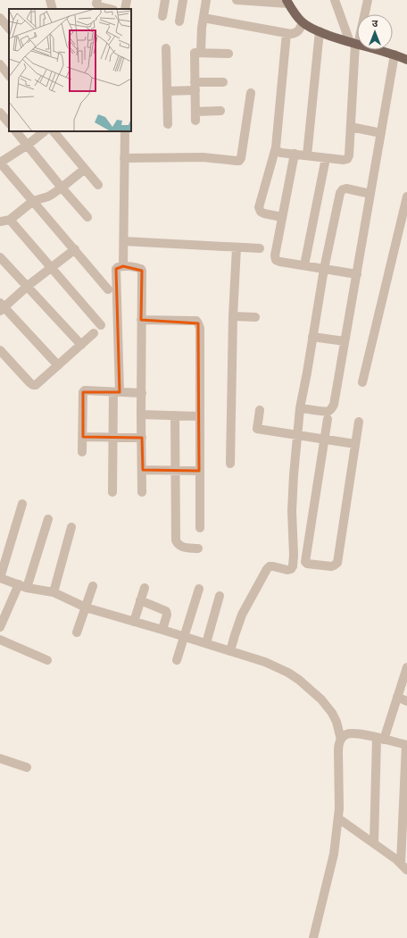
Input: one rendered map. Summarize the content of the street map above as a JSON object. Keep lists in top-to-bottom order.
{
  "north": "top"
}
